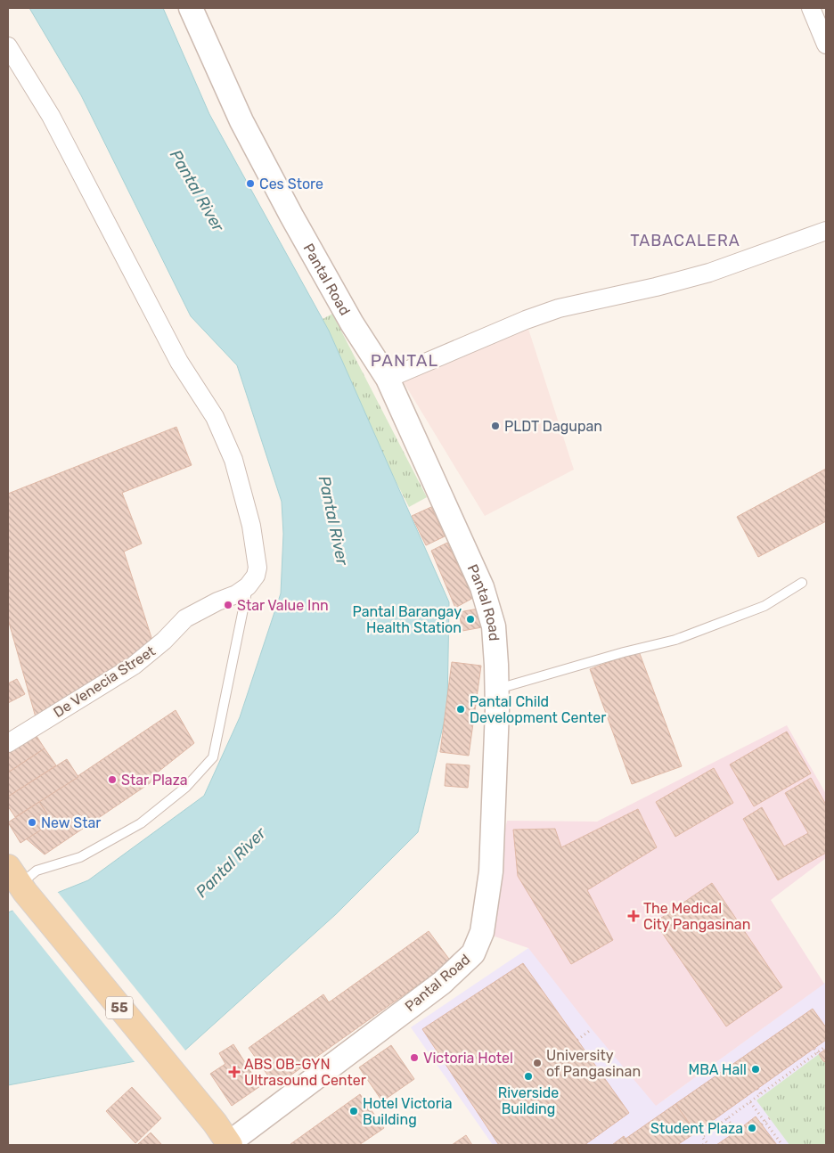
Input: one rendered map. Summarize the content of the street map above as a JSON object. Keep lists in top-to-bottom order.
{
  "streets": {
    "main road": ["55"],
    "street": ["Pantal Road", "De Venecia Street"]
  },
  "crossings": [
    ["Pantal Road", "55"]
  ],
  "districts": ["TABACALERA", "PANTAL"],
  "water": ["Pantal River"],
  "places": {
    "other": [
      "Ces Store",
      "PLDT Dagupan",
      "Star Value Inn",
      "Pantal Barangay Health Station",
      "Pantal Child Development Center",
      "Star Plaza",
      "New Star",
      "Victoria Hotel",
      "University of Pangasinan",
      "MBA Hall",
      "Riverside Building",
      "Hotel Victoria Building",
      "Student Plaza"
    ],
    "health": ["The Medical City Pangasinan", "ABS OB-GYN Ultrasound Center"]
  }
}
